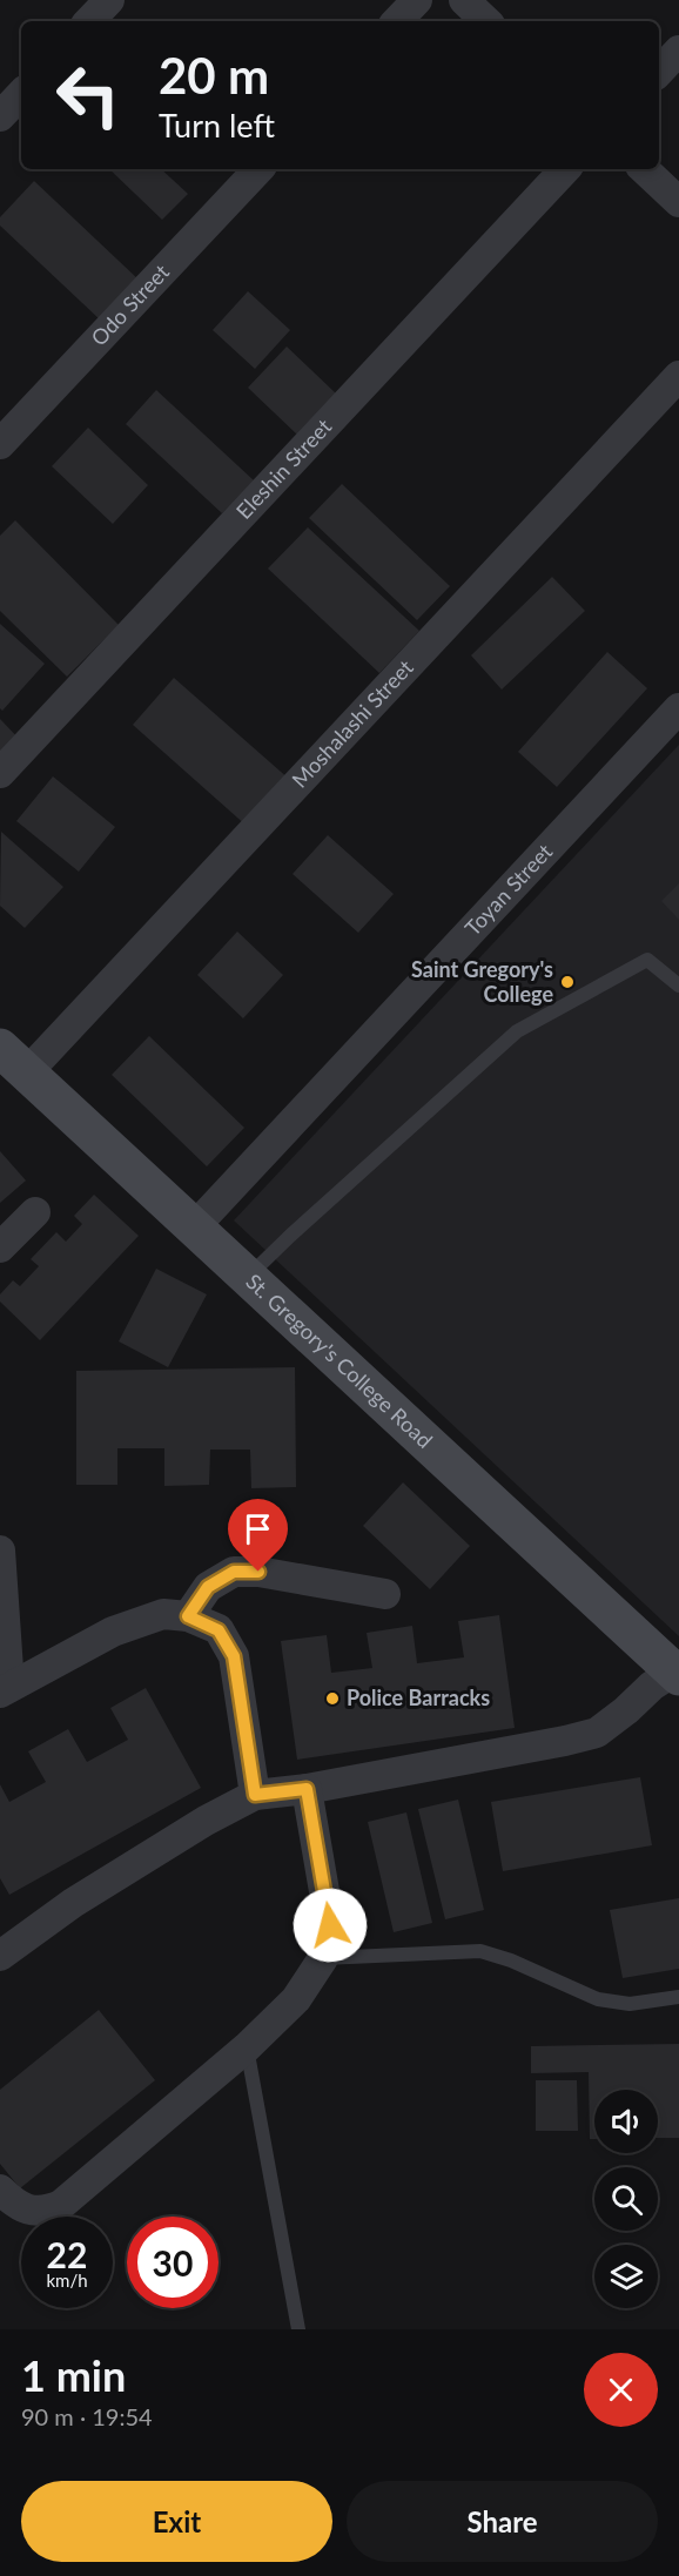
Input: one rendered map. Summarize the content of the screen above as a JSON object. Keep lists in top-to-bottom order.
{
  "streets": {
    "street": [
      "Odo Street",
      "Eleshin Street",
      "Moshalashi Street",
      "Toyan Street",
      "St. Gregory's College Road"
    ]
  },
  "crossings": [
    ["Moshalashi Street", "St. Gregory's College Road"],
    ["Toyan Street", "St. Gregory's College Road"]
  ],
  "places": ["Saint Gregory's College", "Police Barracks"],
  "page": {
    "turn": ["20 m", "Turn left"],
    "speed": "22 km/h",
    "limit": "30",
    "heading": ["1 min", "90 m · 19:54"],
    "buttons": ["Exit", "Share"]
  }
}
